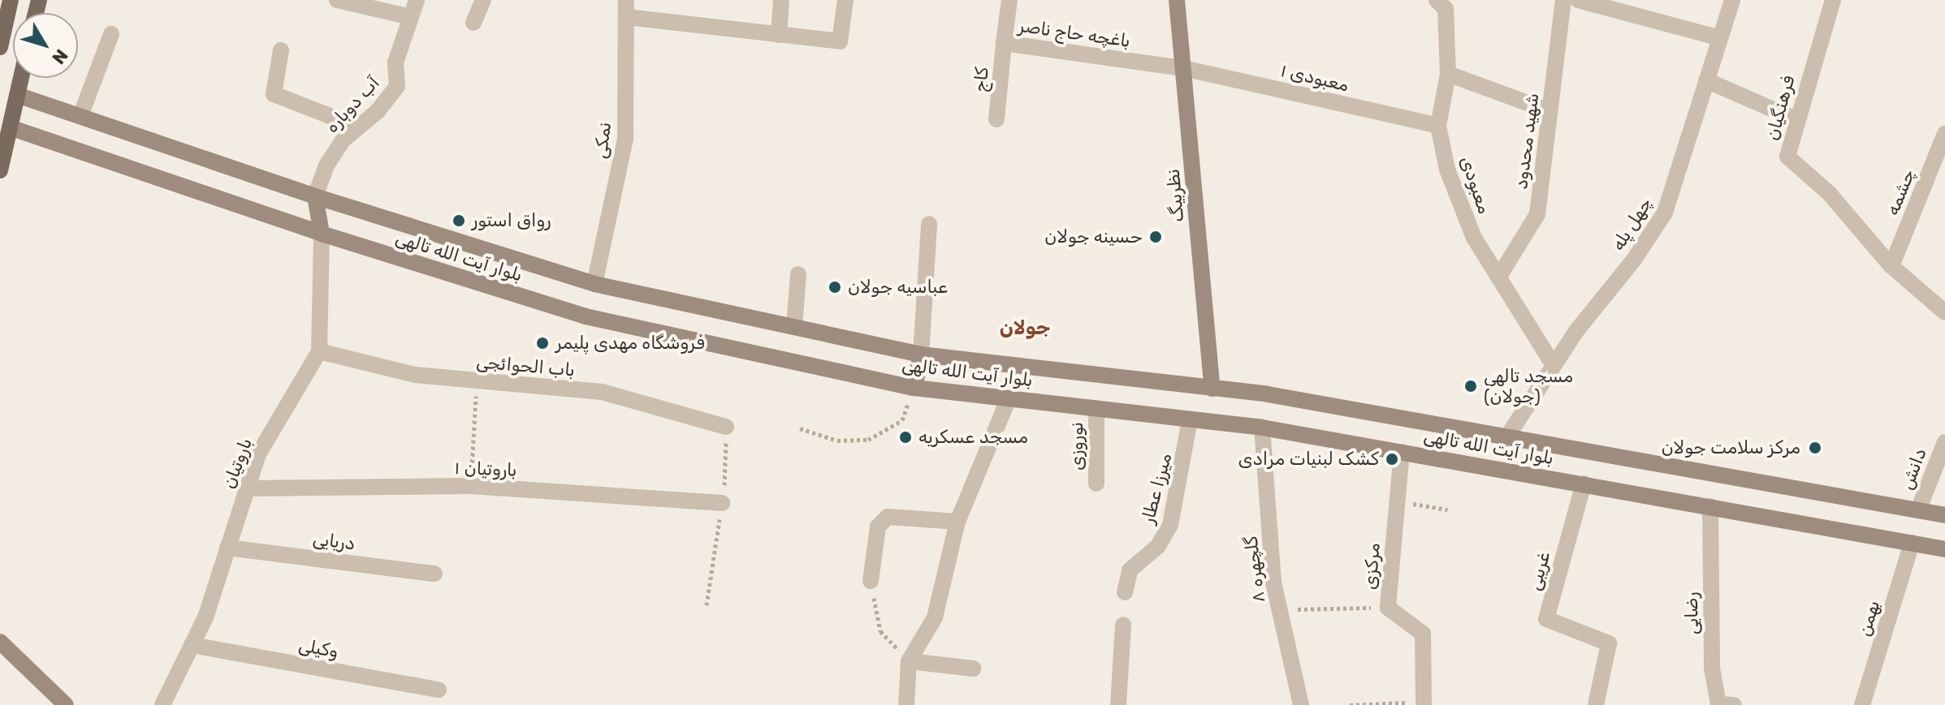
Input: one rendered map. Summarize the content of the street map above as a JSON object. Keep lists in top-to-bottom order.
{
  "streets": {
    "main road": ["نظربیگ", "بلوار آیت الله تالهی"],
    "street": [
      "باغچه حاج ناصر",
      "معبودی ۱",
      "کاج",
      "آب دوباره",
      "فرهنگیان",
      "نمکی",
      "شهید محدود",
      "معبودی",
      "چشمه",
      "چهل پله",
      "باب الحوائجی",
      "نوروزی",
      "باروتیان",
      "۱ باروتیان",
      "دانش",
      "میرزا عطار",
      "دریایی",
      "مرکزی",
      "گلچهره ۸",
      "غریبی",
      "رضایی",
      "بهمن",
      "وکیلی"
    ]
  },
  "crossings": [
    ["باغچه حاج ناصر", "معبودی ۱"],
    ["باغچه حاج ناصر", "کاج"],
    ["باغچه حاج ناصر", "نظربیگ"],
    ["معبودی ۱", "معبودی"],
    ["معبودی ۱", "نظربیگ"],
    ["آب دوباره", "بلوار آیت الله تالهی"],
    ["فرهنگیان", "چشمه"],
    ["نمکی", "بلوار آیت الله تالهی"],
    ["شهید محدود", "معبودی"],
    ["معبودی", "چهل پله"],
    ["نظربیگ", "بلوار آیت الله تالهی"],
    ["چهل پله", "بلوار آیت الله تالهی"],
    ["بلوار آیت الله تالهی", "نوروزی"],
    ["بلوار آیت الله تالهی", "باروتیان"],
    ["بلوار آیت الله تالهی", "دانش"],
    ["بلوار آیت الله تالهی", "میرزا عطار"],
    ["بلوار آیت الله تالهی", "مرکزی"],
    ["بلوار آیت الله تالهی", "گلچهره ۸"],
    ["بلوار آیت الله تالهی", "غریبی"],
    ["بلوار آیت الله تالهی", "رضایی"],
    ["بلوار آیت الله تالهی", "بهمن"],
    ["باب الحوائجی", "باروتیان"],
    ["باروتیان", "۱ باروتیان"],
    ["باروتیان", "دریایی"],
    ["باروتیان", "وکیلی"]
  ],
  "districts": ["جولان"],
  "places": [
    "رواق استور",
    "حسینه جولان",
    "عباسیه جولان",
    "فروشگاه مهدی پلیمر",
    "مسجد تالهی (جولان)",
    "مسجد عسکریه",
    "مرکز سلامت جولان",
    "کشک لبنیات مرادی"
  ],
  "north": "bottom right"
}
